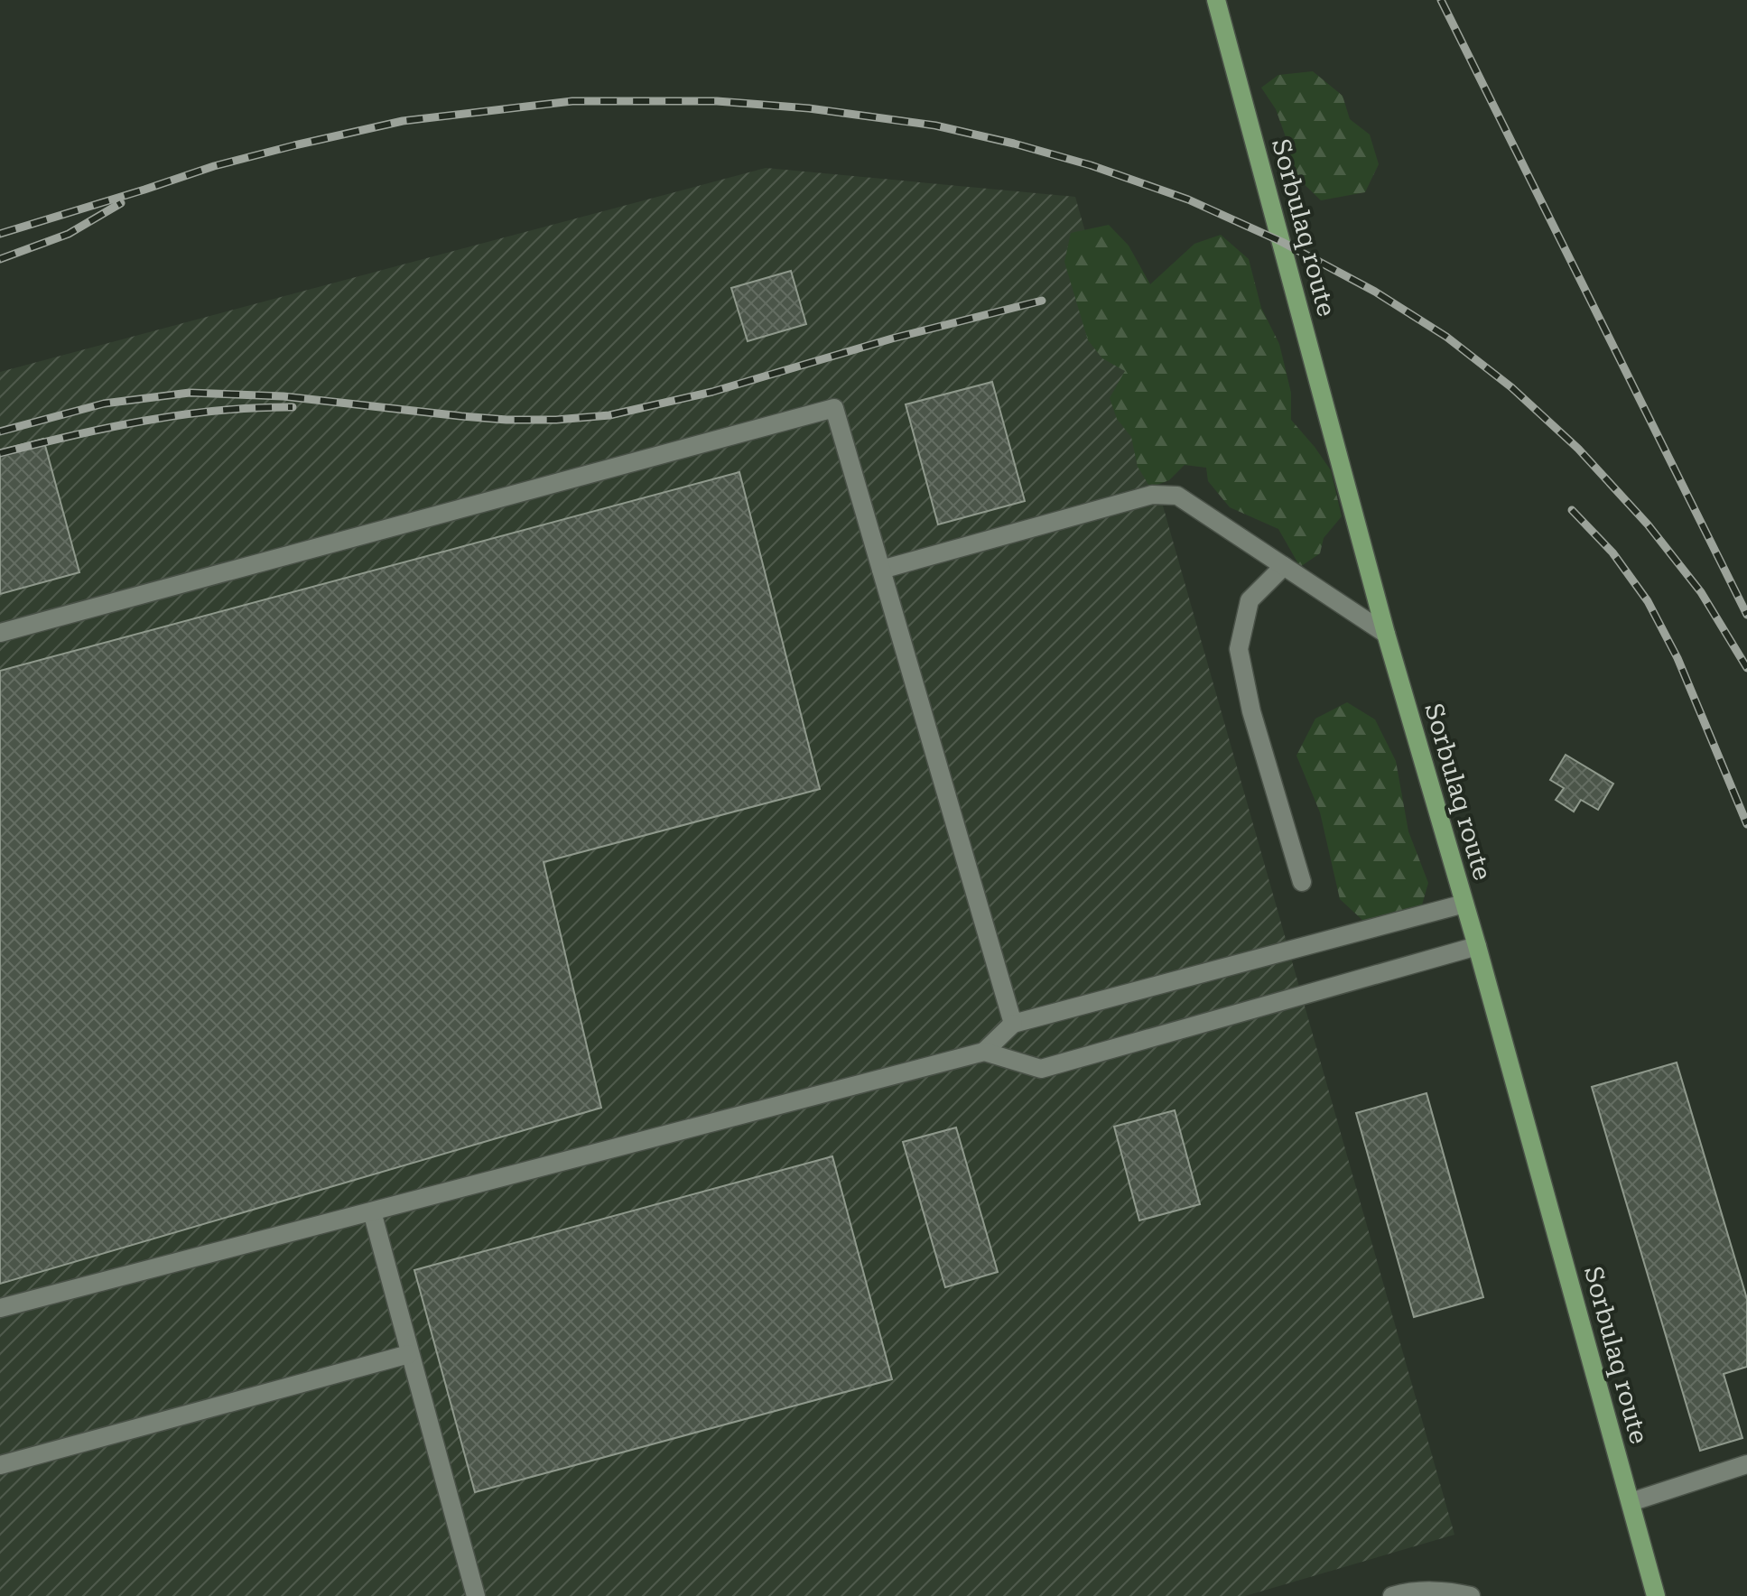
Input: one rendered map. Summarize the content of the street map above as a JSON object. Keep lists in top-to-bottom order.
{
  "streets": {
    "main road": ["Sorbulaq route"]
  }
}
